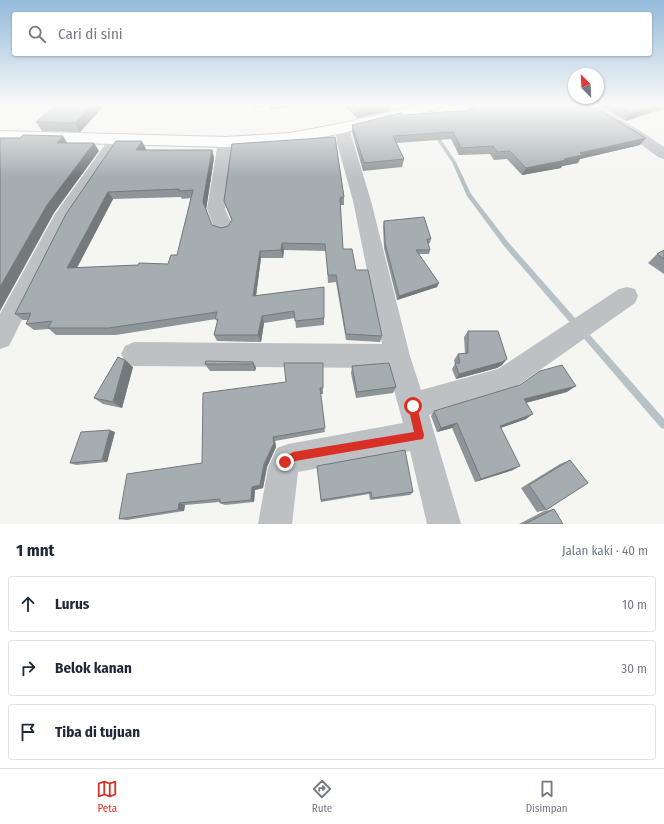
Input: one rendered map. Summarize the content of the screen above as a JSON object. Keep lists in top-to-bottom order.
{
  "north": "top left",
  "page": {
    "search": "Cari di sini",
    "heading": ["1 mnt", "Jalan kaki · 40 m"],
    "list": [
      ["Lurus", "10 m"],
      ["Belok kanan", "30 m"],
      "Tiba di tujuan"
    ],
    "nav": ["Peta", "Rute", "Disimpan"]
  }
}
